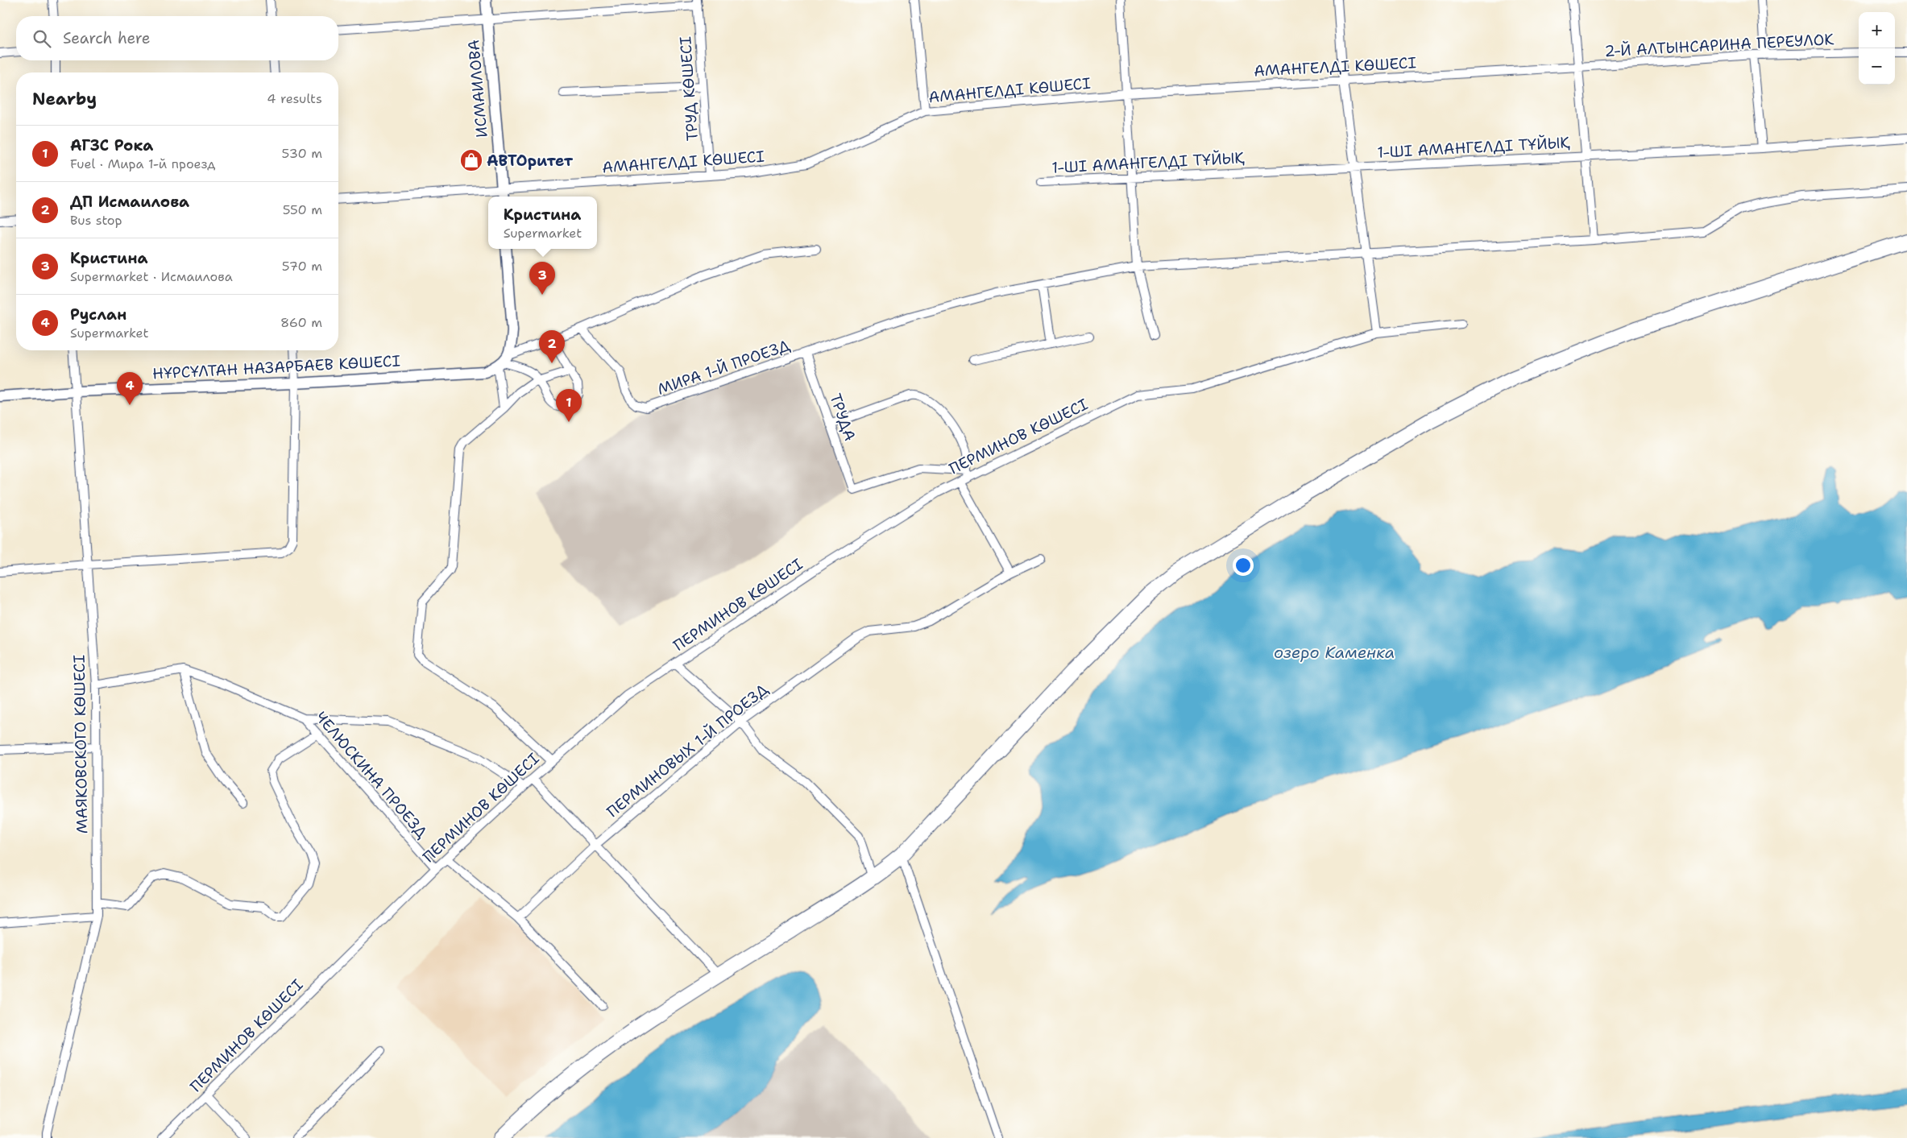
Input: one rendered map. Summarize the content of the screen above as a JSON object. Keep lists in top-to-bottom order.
{
  "streets": {
    "street": [
      "2-Й АЛТЫНСАРИНА ПЕРЕУЛОК",
      "АМАНГЕЛДІ КӨШЕСІ",
      "ИСМАИЛОВА",
      "ТРУД КӨШЕСІ",
      "1-ШІ АМАНГЕЛДІ ТҰЙЫҚ",
      "НҰРСҰЛТАН НАЗАРБАЕВ КӨШЕСІ",
      "МИРА 1-Й ПРОЕЗД",
      "ТРУДА",
      "ПЕРМИНОВ КӨШЕСІ",
      "МАЯКОВСКОГО КӨШЕСІ",
      "ПЕРМИНОВЫХ 1-Й ПРОЕЗД",
      "ЧЕЛЮСКИНА ПРОЕЗД"
    ]
  },
  "crossings": [
    ["2-Й АЛТЫНСАРИНА ПЕРЕУЛОК", "АМАНГЕЛДІ КӨШЕСІ"],
    ["АМАНГЕЛДІ КӨШЕСІ", "ИСМАИЛОВА"],
    ["АМАНГЕЛДІ КӨШЕСІ", "ТРУД КӨШЕСІ"],
    ["НҰРСҰЛТАН НАЗАРБАЕВ КӨШЕСІ", "МИРА 1-Й ПРОЕЗД"],
    ["НҰРСҰЛТАН НАЗАРБАЕВ КӨШЕСІ", "МАЯКОВСКОГО КӨШЕСІ"],
    ["МИРА 1-Й ПРОЕЗД", "ТРУДА"],
    ["ТРУДА", "ПЕРМИНОВ КӨШЕСІ"],
    ["ПЕРМИНОВ КӨШЕСІ", "ЧЕЛЮСКИНА ПРОЕЗД"],
    ["МАЯКОВСКОГО КӨШЕСІ", "ЧЕЛЮСКИНА ПРОЕЗД"]
  ],
  "water": ["озеро Каменка"],
  "places": {
    "shop": ["АВТОритет"]
  },
  "page": {
    "map_buttons": ["+", "−"],
    "search": "Search here",
    "heading": ["Nearby", "4 results"],
    "list": [
      {
        "mark": "1",
        "name": "АГЗС Рока",
        "note": "Fuel · Мира 1-й проезд",
        "value": "530 m"
      },
      {
        "mark": "2",
        "name": "ДП Исмаилова",
        "note": "Bus stop",
        "value": "550 m"
      },
      {
        "mark": "3",
        "name": "Кристина",
        "note": "Supermarket · Исмаилова",
        "value": "570 m"
      },
      {
        "mark": "4",
        "name": "Руслан",
        "note": "Supermarket",
        "value": "860 m"
      }
    ],
    "popup": ["Кристина", "Supermarket"],
    "pins": [
      "3",
      "2",
      "4",
      "1"
    ]
  }
}
